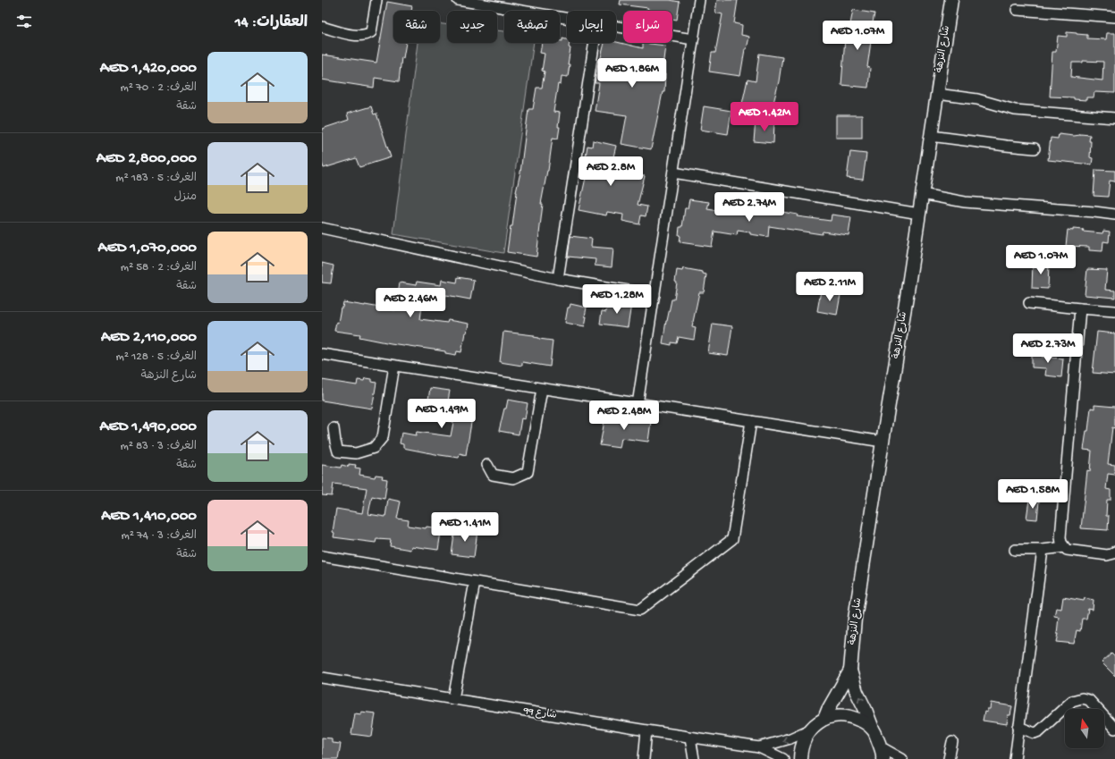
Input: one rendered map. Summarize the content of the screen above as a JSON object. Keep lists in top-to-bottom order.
{
  "streets": {
    "main road": ["شارع النزهة"],
    "street": ["شارع 99"]
  },
  "north": "top",
  "page": {
    "heading": "العقارات: 14",
    "chip": [
      "شراء",
      "إيجار",
      "تصفية",
      "جديد",
      "شقة"
    ],
    "price": [
      "AED 1.07M",
      "AED 1.86M",
      "AED 1.42M",
      "AED 2.8M",
      "AED 2.74M",
      "AED 1.07M",
      "AED 2.11M",
      "AED 1.28M",
      "AED 2.46M",
      "AED 2.73M",
      "AED 1.49M",
      "AED 2.48M",
      "AED 1.58M",
      "AED 1.41M"
    ],
    "list": [
      {
        "name": "AED 1,420,000",
        "note": "الغرف: 2 · 70 m² · شقة"
      },
      {
        "name": "AED 2,800,000",
        "note": "الغرف: 5 · 183 m² · منزل"
      },
      {
        "name": "AED 1,070,000",
        "note": "الغرف: 2 · 58 m² · شقة"
      },
      {
        "name": "AED 2,110,000",
        "note": "الغرف: 5 · 128 m² · شارع النزهة"
      },
      {
        "name": "AED 1,490,000",
        "note": "الغرف: 3 · 83 m² · شقة"
      },
      {
        "name": "AED 1,410,000",
        "note": "الغرف: 3 · 74 m² · شقة"
      }
    ]
  }
}
